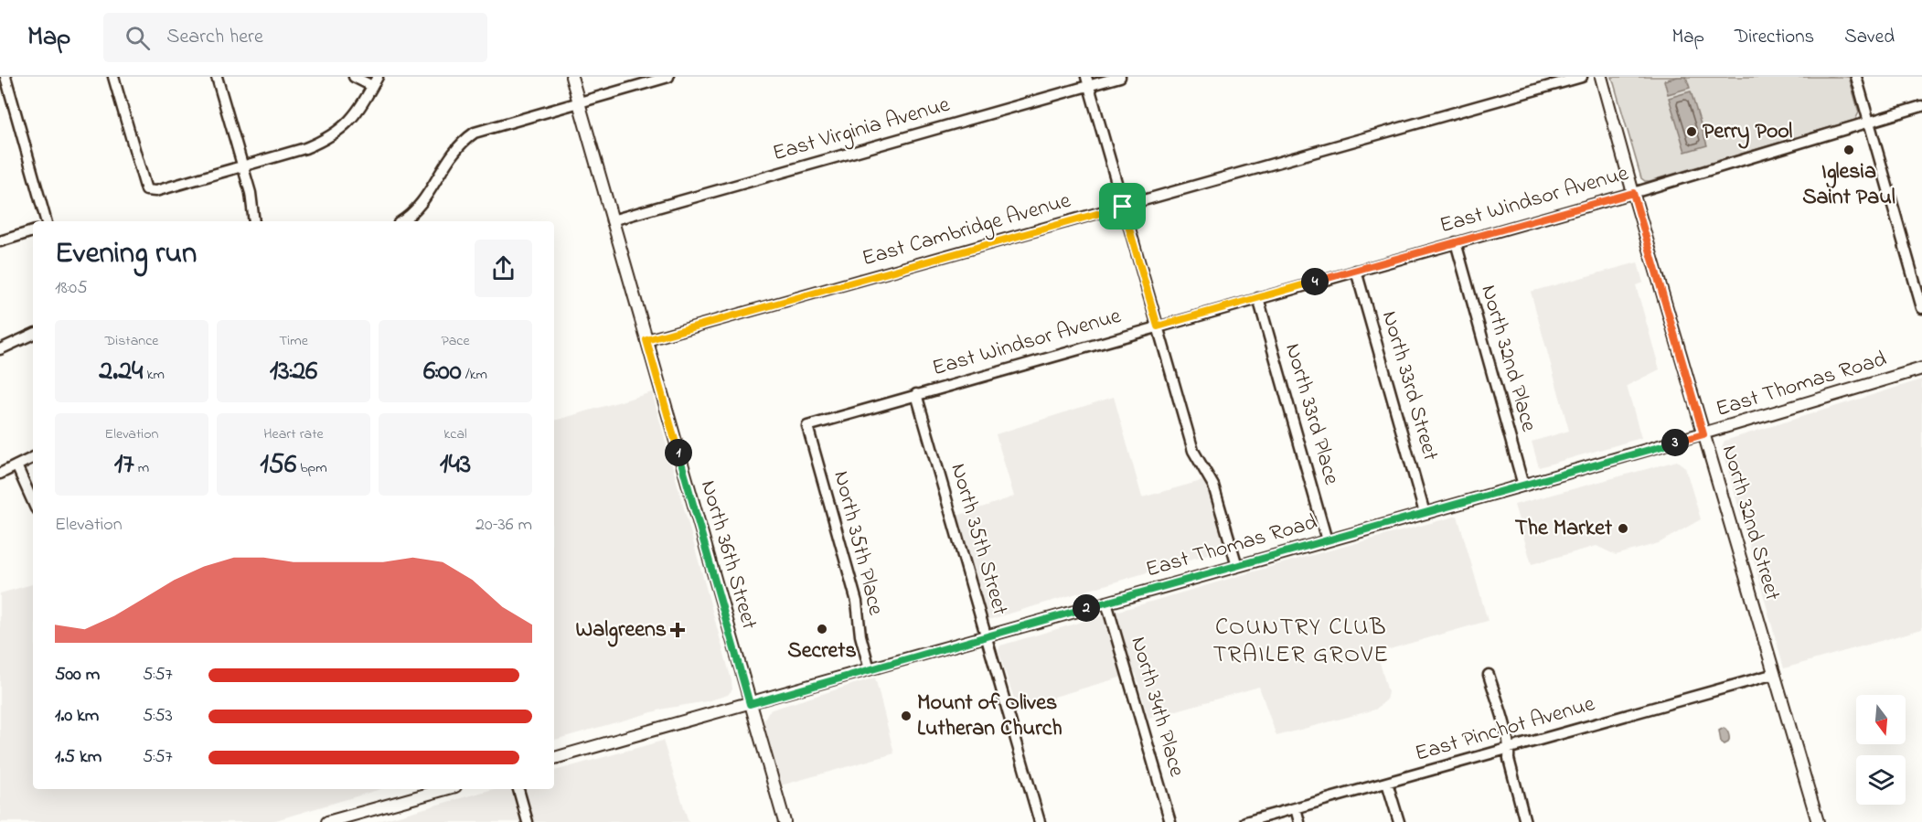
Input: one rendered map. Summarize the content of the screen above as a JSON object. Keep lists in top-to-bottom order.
{
  "streets": {
    "main road": ["East Thomas Road", "North 32nd Street", "North 36th Street"],
    "street": [
      "East Virginia Avenue",
      "East Windsor Avenue",
      "East Cambridge Avenue",
      "North 32nd Place",
      "North 33rd Street",
      "North 33rd Place",
      "North 35th Street",
      "North 35th Place",
      "North 34th Place",
      "East Pinchot Avenue"
    ]
  },
  "crossings": [
    ["East Virginia Avenue", "North 36th Street"],
    ["East Windsor Avenue", "North 32nd Place"],
    ["East Windsor Avenue", "North 33rd Street"],
    ["East Windsor Avenue", "North 33rd Place"],
    ["East Windsor Avenue", "North 32nd Street"],
    ["East Windsor Avenue", "North 35th Street"],
    ["East Windsor Avenue", "North 35th Place"],
    ["East Cambridge Avenue", "North 36th Street"],
    ["North 32nd Place", "East Thomas Road"],
    ["East Thomas Road", "North 33rd Street"],
    ["East Thomas Road", "North 33rd Place"],
    ["East Thomas Road", "North 32nd Street"],
    ["East Thomas Road", "North 35th Street"],
    ["East Thomas Road", "North 35th Place"],
    ["East Thomas Road", "North 36th Street"],
    ["East Thomas Road", "North 34th Place"],
    ["North 32nd Street", "East Pinchot Avenue"]
  ],
  "districts": ["COUNTRY CLUB TRAILER GROVE"],
  "places": {
    "other": [
      "Perry Pool",
      "Iglesia Saint Paul",
      "The Market",
      "Secrets",
      "Mount of Olives Lutheran Church"
    ],
    "health": ["Walgreens"]
  },
  "north": "bottom",
  "page": {
    "header": "Map",
    "search": "Search here",
    "nav": ["Map", "Directions", "Saved"],
    "heading": ["Evening run", "18:05"],
    "pins": [
      "4",
      "3",
      "1",
      "2"
    ],
    "stats": [
      ["Distance", "2.24 km"],
      ["Time", "13:26"],
      ["Pace", "6:00 /km"],
      ["Elevation", "17 m"],
      ["Heart rate", "156 bpm"],
      ["kcal", "143"]
    ],
    "chart": ["Elevation", "20–36 m"],
    "list": [
      {
        "name": "500 m",
        "note": "5:57"
      },
      {
        "name": "1.0 km",
        "note": "5:53"
      },
      {
        "name": "1.5 km",
        "note": "5:57"
      }
    ]
  }
}
